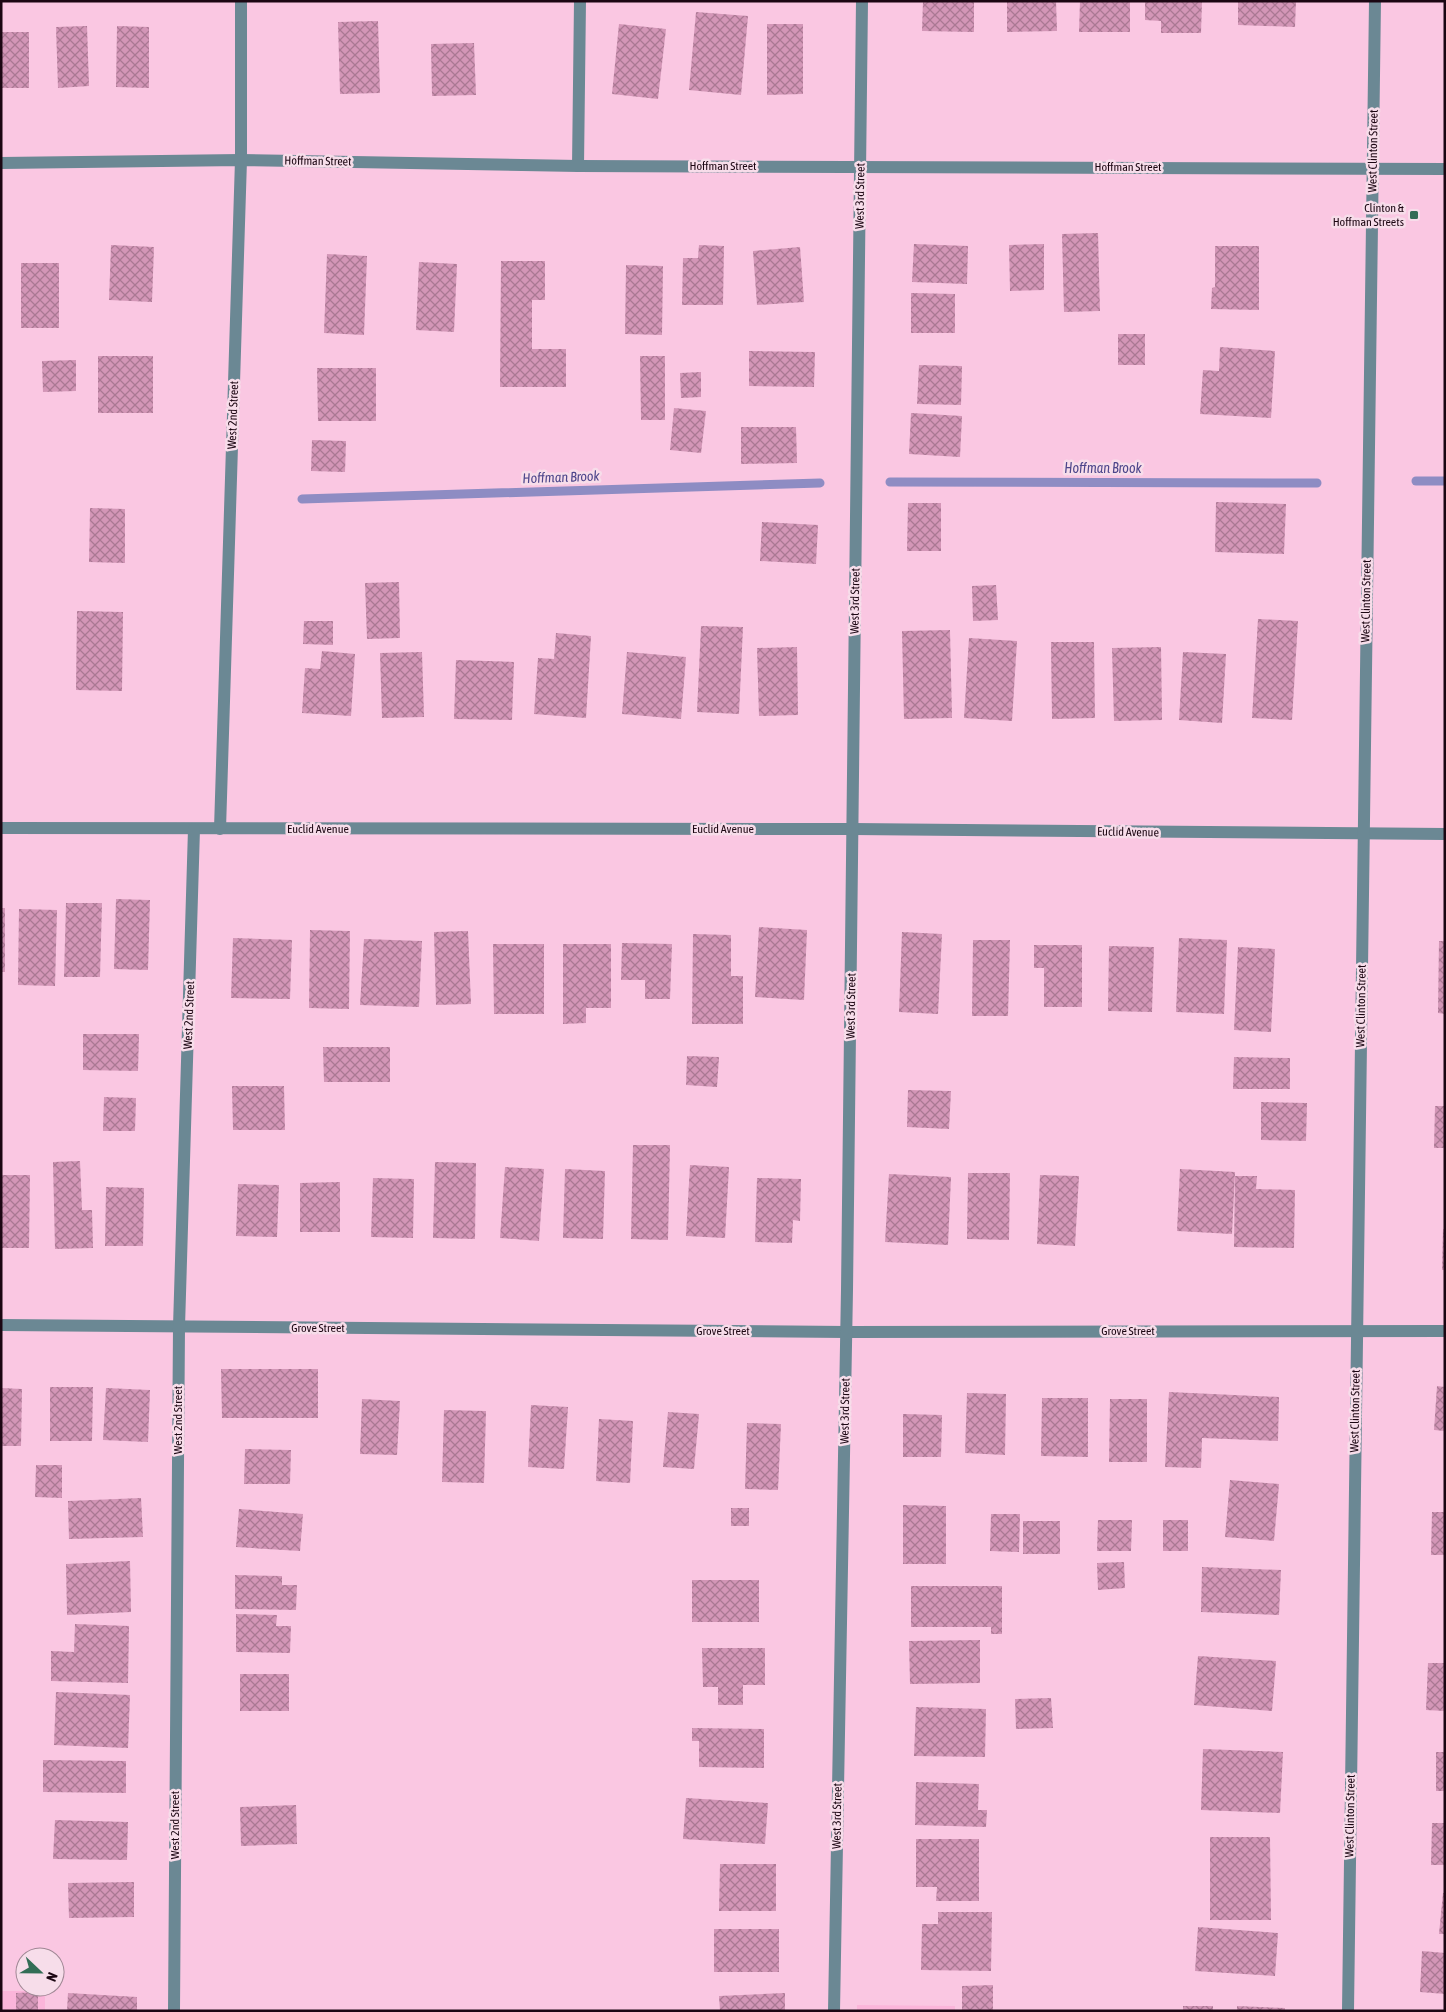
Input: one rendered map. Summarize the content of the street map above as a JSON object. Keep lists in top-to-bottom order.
{
  "streets": {
    "street": [
      "West Clinton Street",
      "Hoffman Street",
      "West 3rd Street",
      "West 2nd Street",
      "Euclid Avenue",
      "Grove Street"
    ]
  },
  "crossings": [
    ["West Clinton Street", "Hoffman Street"],
    ["West Clinton Street", "Euclid Avenue"],
    ["West Clinton Street", "Grove Street"],
    ["Hoffman Street", "West 3rd Street"],
    ["Hoffman Street", "West 2nd Street"],
    ["West 3rd Street", "Euclid Avenue"],
    ["West 3rd Street", "Grove Street"],
    ["West 2nd Street", "Euclid Avenue"],
    ["West 2nd Street", "Grove Street"]
  ],
  "water": ["Hoffman Brook"],
  "places": {
    "transit": ["Clinton & Hoffman Streets"]
  },
  "north": "right"
}
